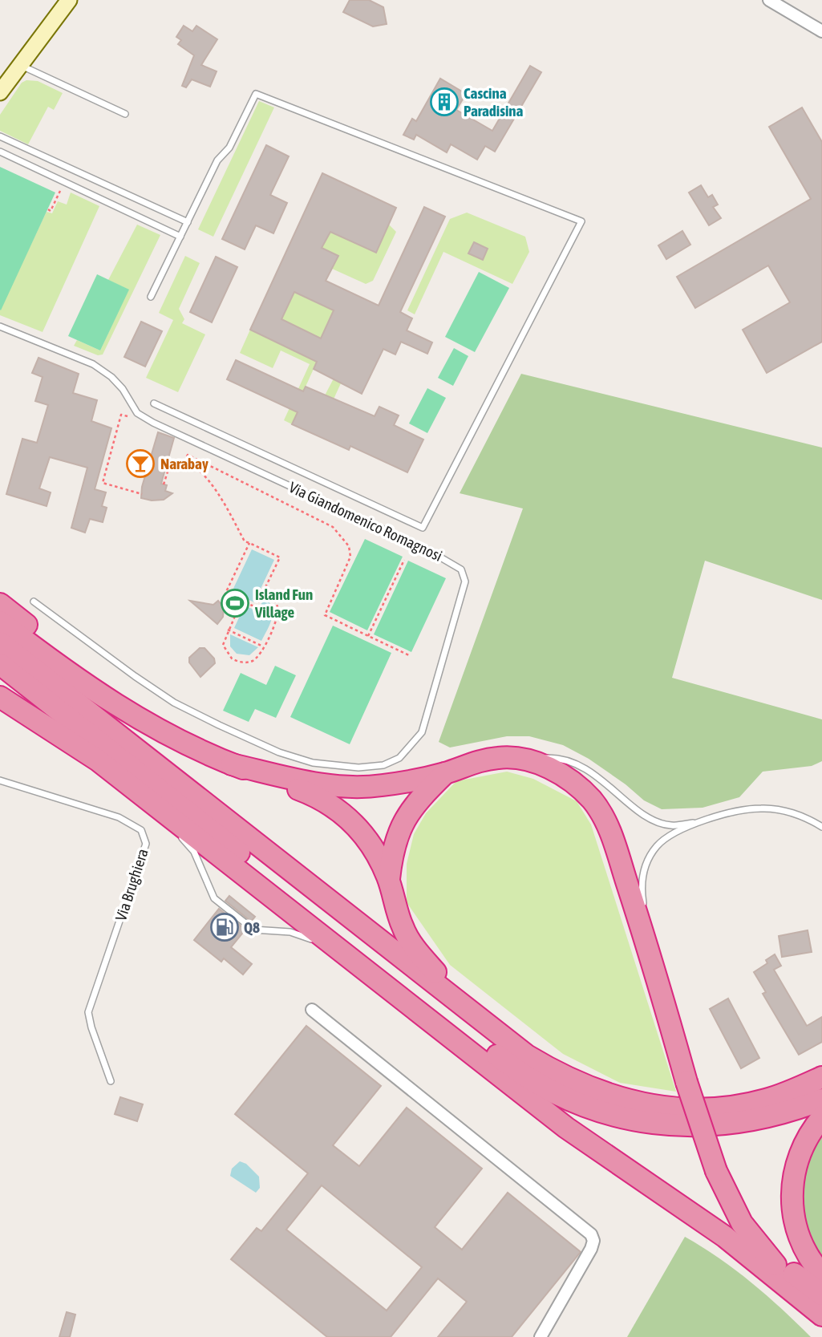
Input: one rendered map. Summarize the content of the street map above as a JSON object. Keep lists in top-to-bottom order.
{
  "streets": {
    "lane": ["Via Giandomenico Romagnosi", "Via Brughiera"]
  },
  "places": {
    "building": ["Cascina Paradisina"],
    "bar": ["Narabay"],
    "sports": ["Island Fun Village"],
    "fuel station": ["Q8"]
  }
}
